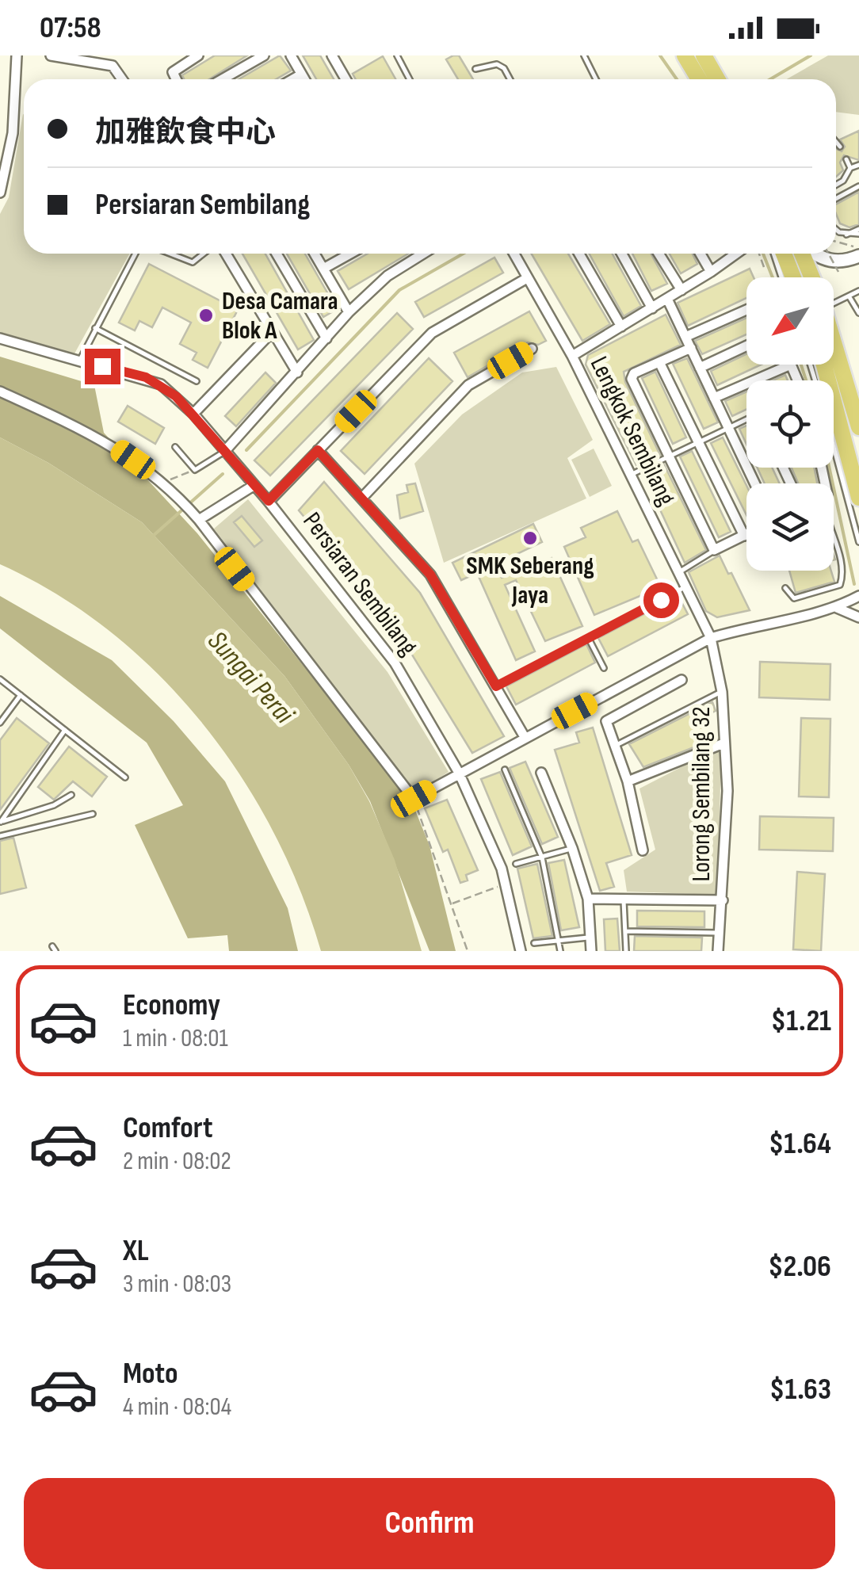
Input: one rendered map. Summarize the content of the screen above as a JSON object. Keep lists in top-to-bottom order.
{
  "streets": {
    "street": ["Lengkok Sembilang", "Persiaran Sembilang", "Lorong Sembilang 32"]
  },
  "crossings": [
    ["Lengkok Sembilang", "Lorong Sembilang 32"]
  ],
  "water": ["Sungai Perai"],
  "places": ["Desa Camara Blok A", "SMK Seberang Jaya"],
  "north": "bottom left",
  "page": {
    "status": "07:58",
    "banner": ["加雅飲食中心", "Persiaran Sembilang"],
    "list": [
      {
        "name": "Economy",
        "note": "1 min · 08:01",
        "value": "$1.21"
      },
      {
        "name": "Comfort",
        "note": "2 min · 08:02",
        "value": "$1.64"
      },
      {
        "name": "XL",
        "note": "3 min · 08:03",
        "value": "$2.06"
      },
      {
        "name": "Moto",
        "note": "4 min · 08:04",
        "value": "$1.63"
      }
    ],
    "buttons": "Confirm"
  }
}
